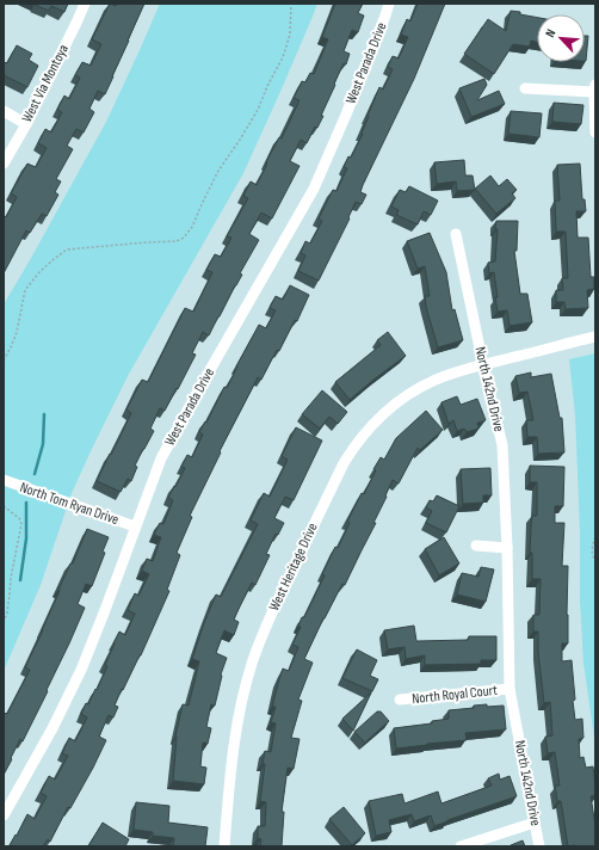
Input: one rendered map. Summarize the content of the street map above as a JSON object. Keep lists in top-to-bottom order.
{
  "streets": {
    "street": [
      "West Parada Drive",
      "West Via Montoya",
      "North 142nd Drive",
      "North Tom Ryan Drive",
      "West Heritage Drive",
      "North Royal Court"
    ]
  },
  "crossings": [
    ["West Parada Drive", "North Tom Ryan Drive"],
    ["North 142nd Drive", "West Heritage Drive"],
    ["North 142nd Drive", "North Royal Court"]
  ],
  "north": "top left"
}
